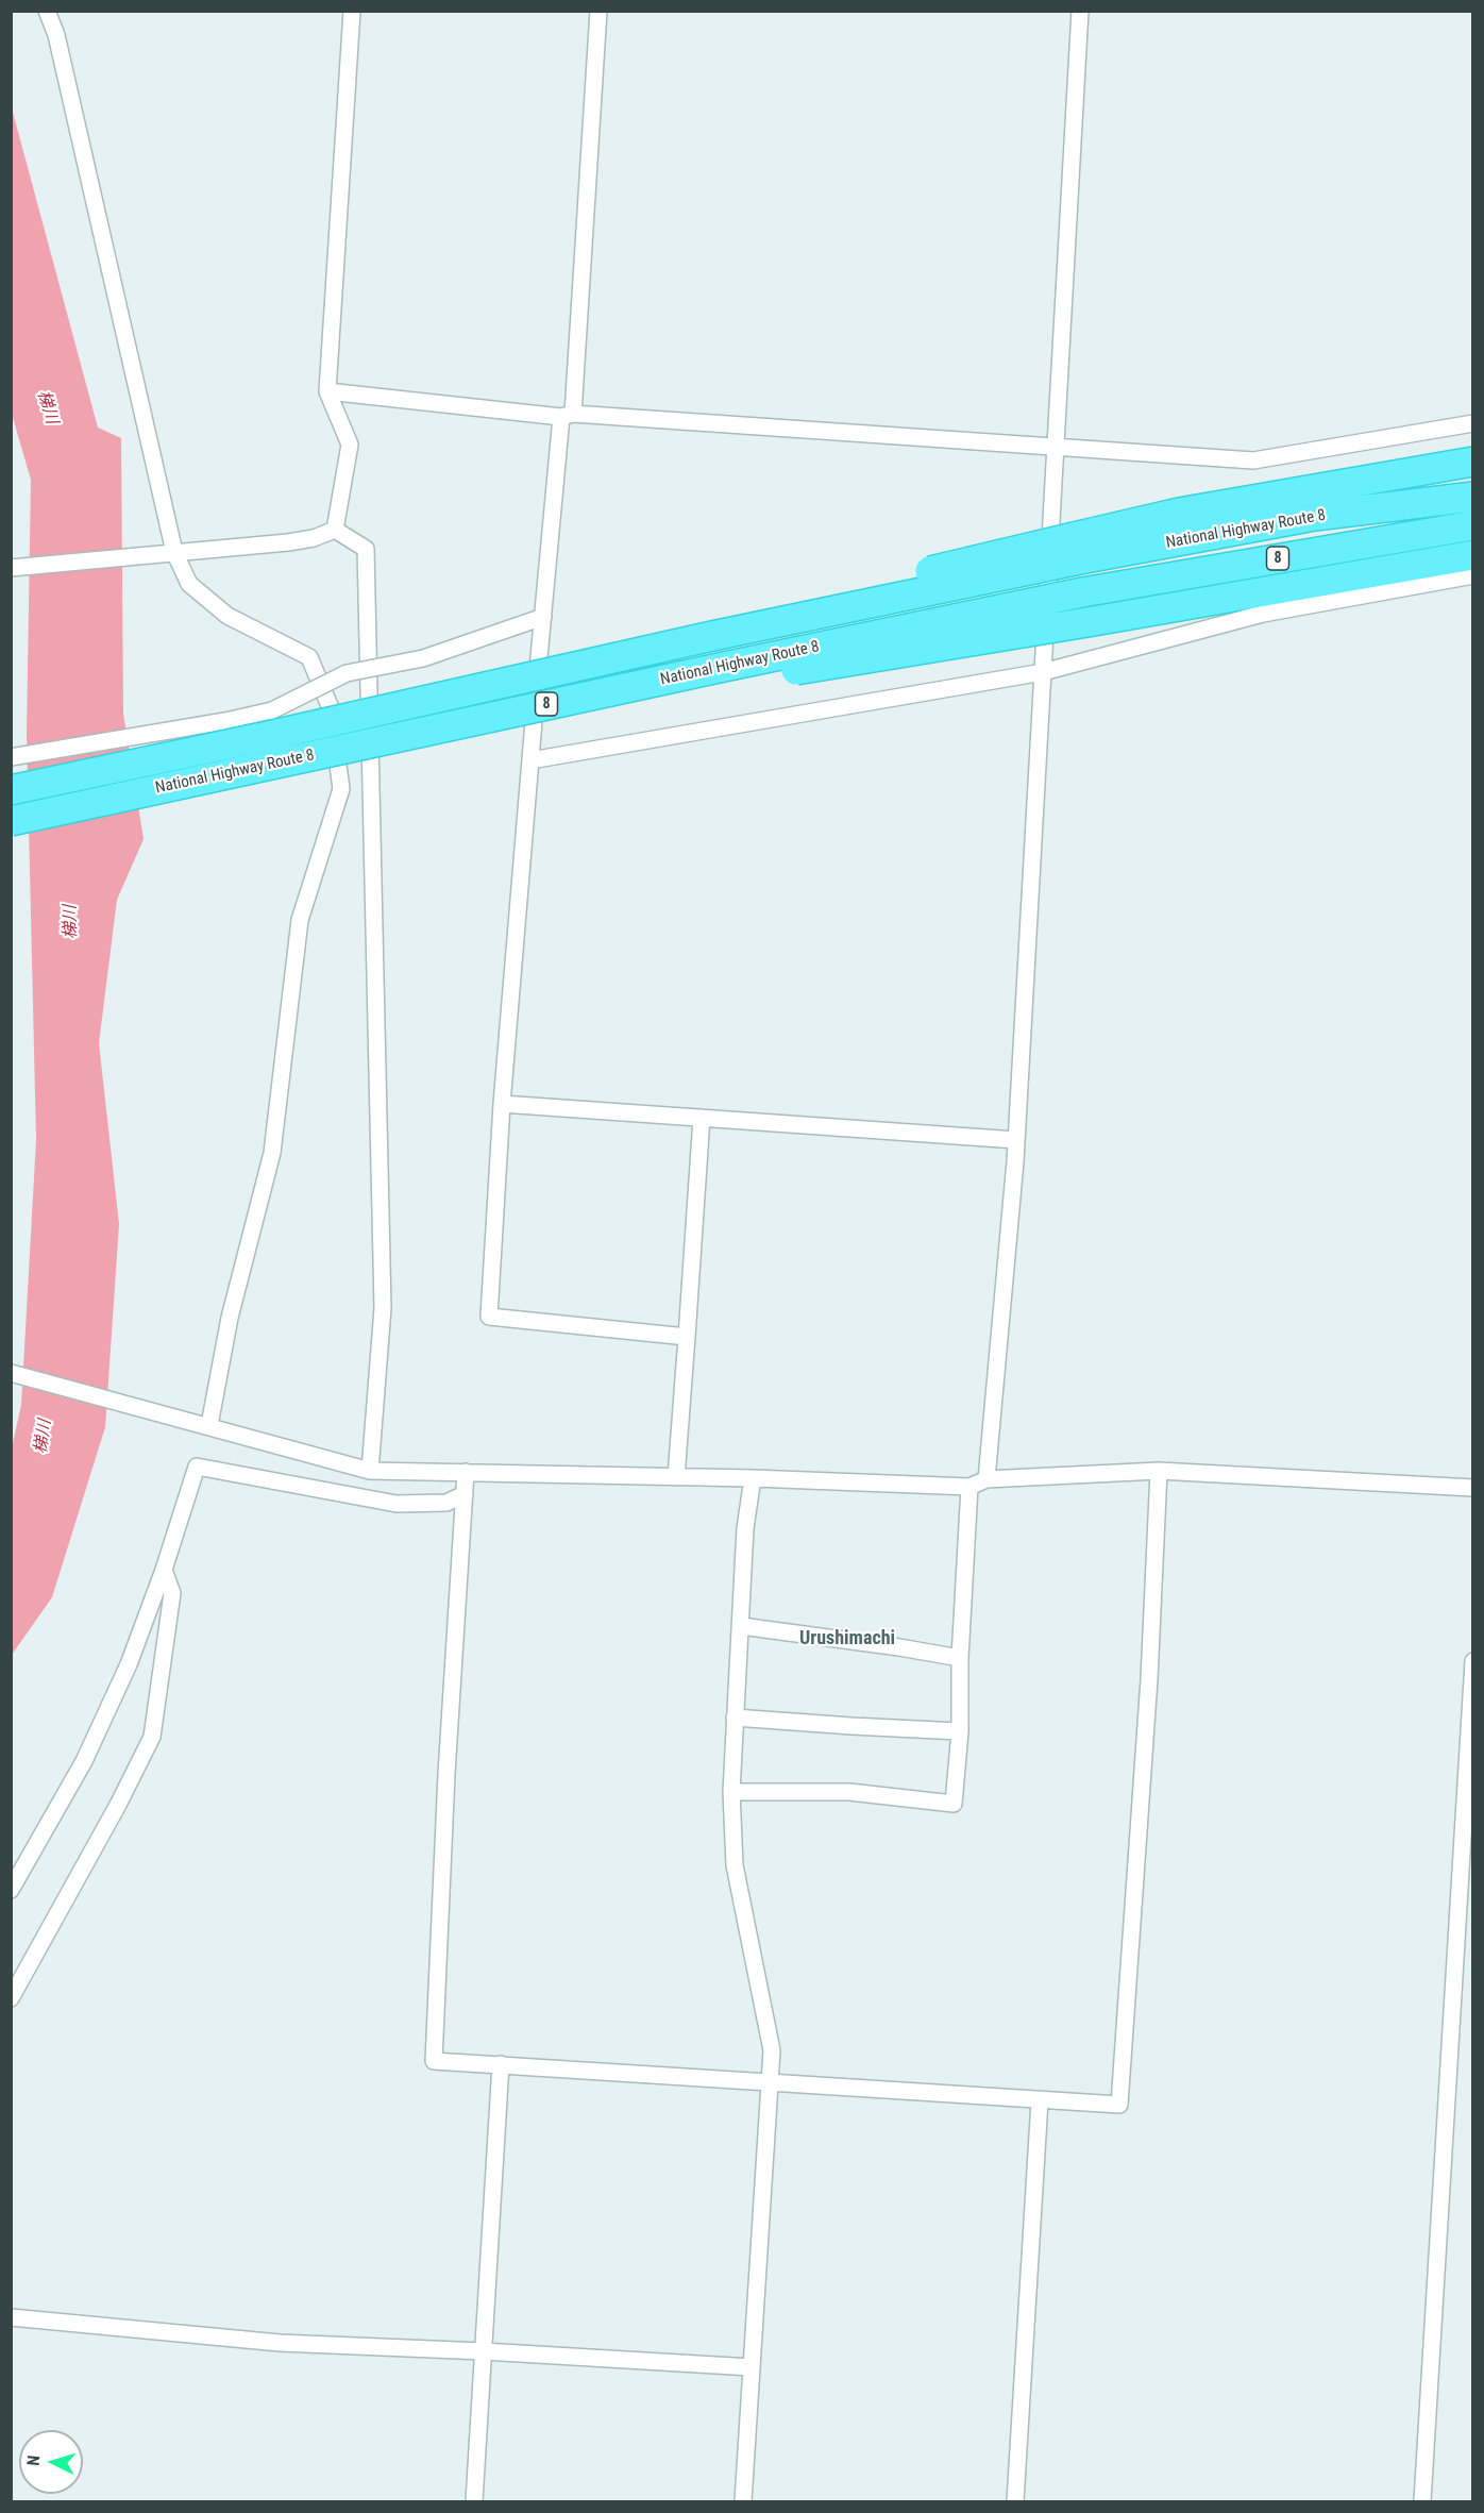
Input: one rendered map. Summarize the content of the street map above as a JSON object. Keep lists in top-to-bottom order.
{
  "streets": {
    "highway": ["National Highway Route 8", "8"]
  },
  "districts": ["Urushimachi"],
  "water": ["梯川"],
  "north": "left"
}
